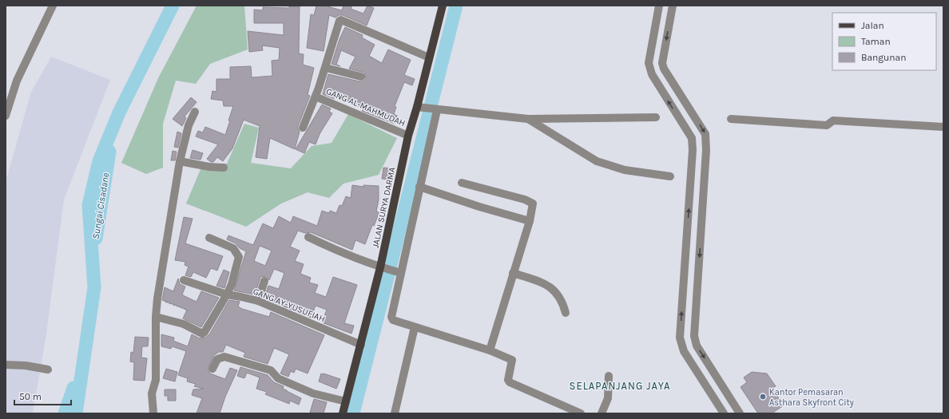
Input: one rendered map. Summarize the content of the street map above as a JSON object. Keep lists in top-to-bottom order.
{
  "streets": {
    "main road": ["JALAN SURYA DARMA"],
    "street": ["GANG AL-MAHMUDAH", "GANG AY-YUSUFIAH"]
  },
  "crossings": [
    ["GANG AL-MAHMUDAH", "JALAN SURYA DARMA"],
    ["JALAN SURYA DARMA", "GANG AY-YUSUFIAH"]
  ],
  "districts": ["SELAPANJANG JAYA"],
  "water": ["Sungai Cisadane"],
  "places": ["Kantor Pemasaran Asthara Skyfront City"],
  "legend": ["Jalan", "Taman", "Bangunan"],
  "scale_bar": "50 m"
}
